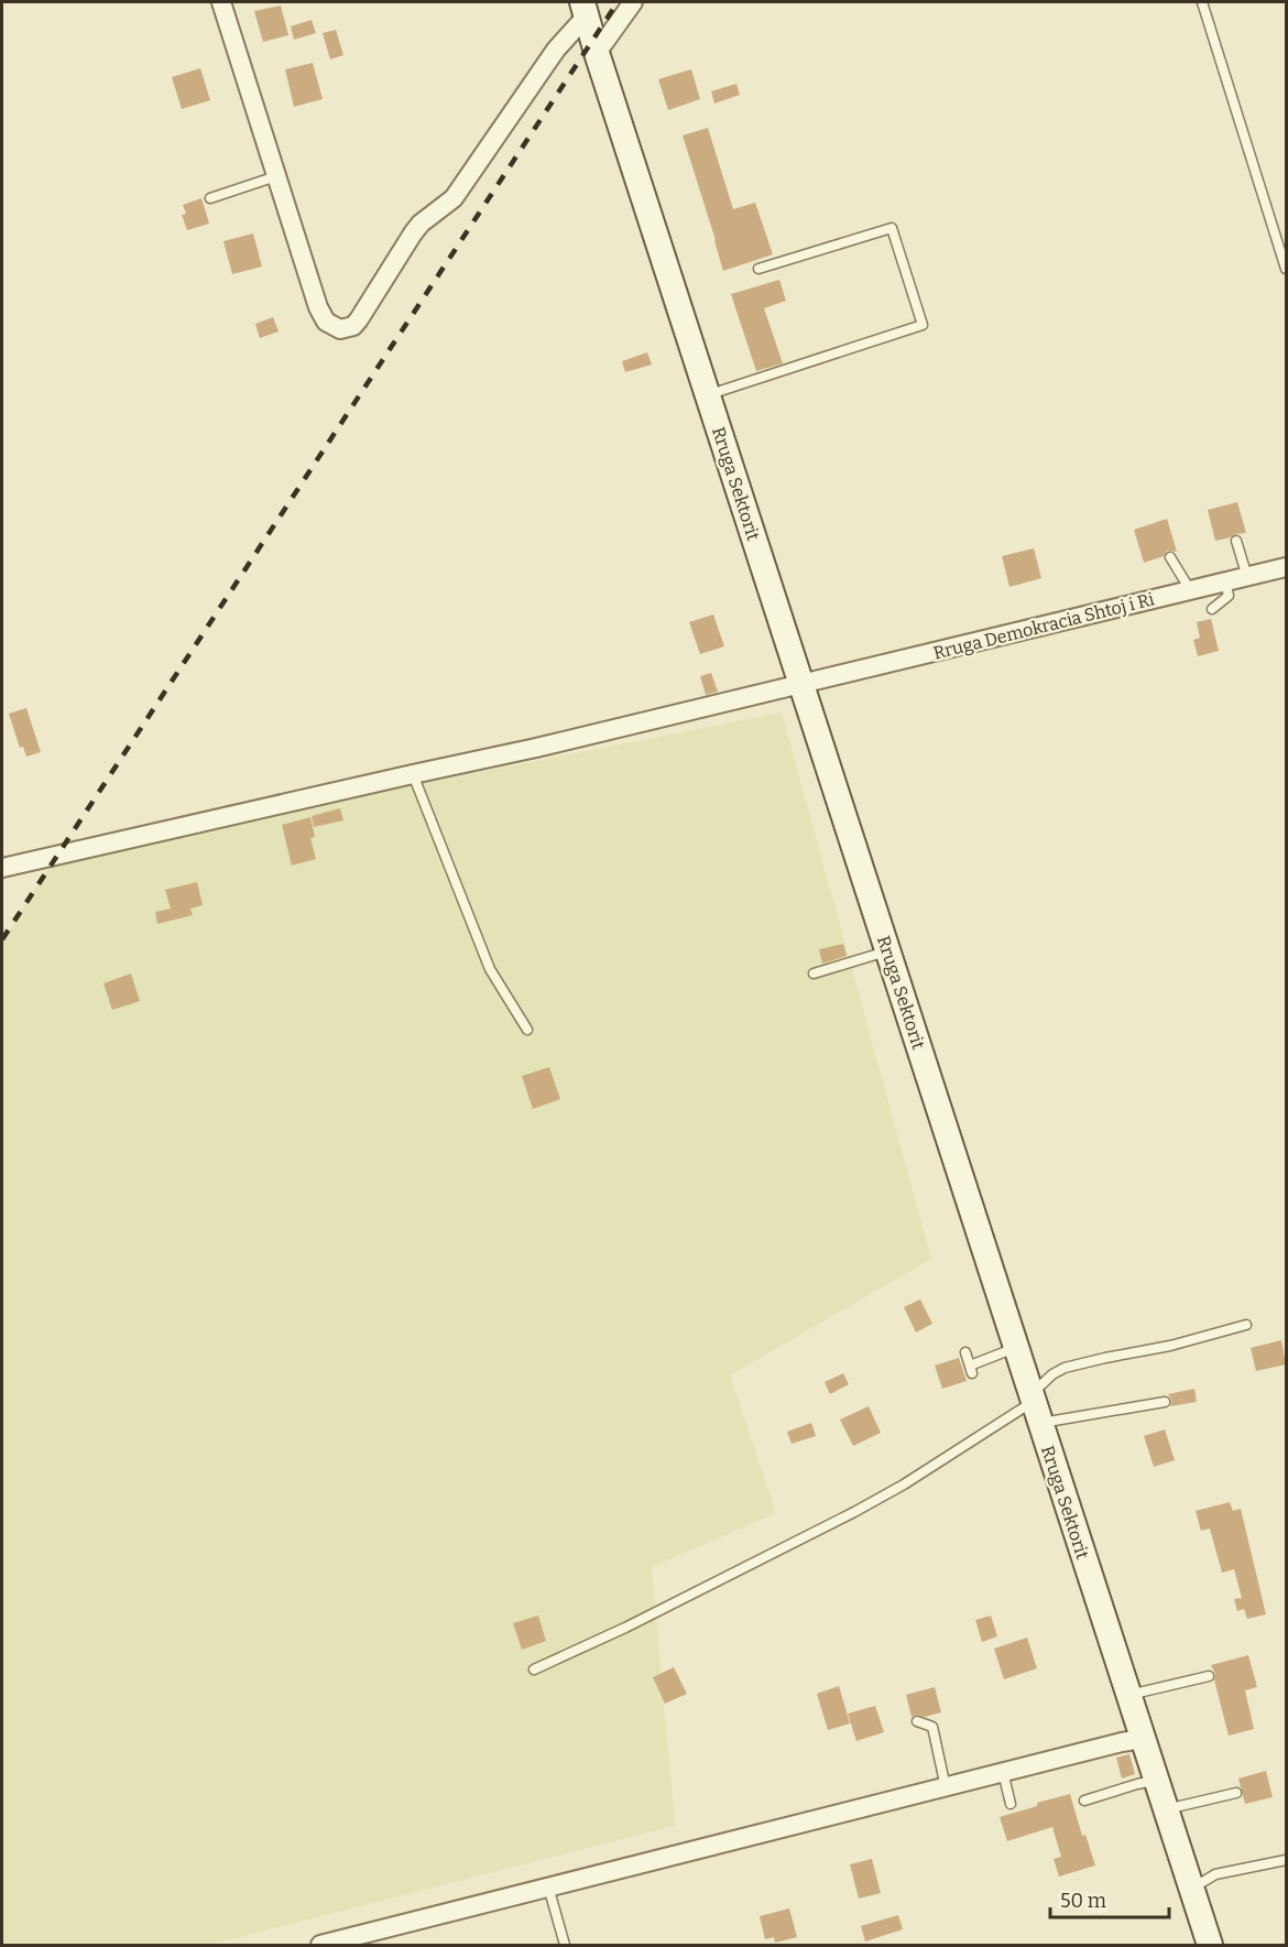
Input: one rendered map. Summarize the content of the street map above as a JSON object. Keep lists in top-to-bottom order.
{
  "streets": {
    "street": ["Rruga Sektorit", "Rruga Demokracia Shtoj i Ri"]
  },
  "crossings": [
    ["Rruga Sektorit", "Rruga Demokracia Shtoj i Ri"]
  ],
  "scale_bar": "50 m"
}
